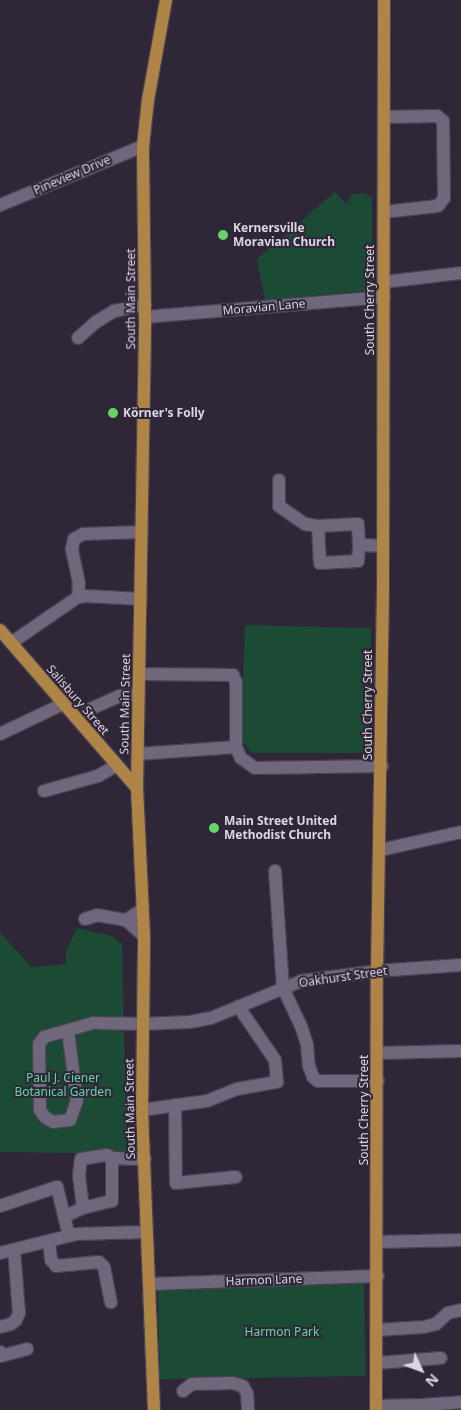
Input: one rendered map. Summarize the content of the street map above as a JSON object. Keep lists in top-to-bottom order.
{
  "streets": {
    "main road": ["South Main Street", "South Cherry Street", "Salisbury Street"],
    "street": [
      "Pineview Drive",
      "Moravian Lane",
      "Oakhurst Street",
      "Harmon Lane"
    ]
  },
  "crossings": [
    ["Pineview Drive", "South Main Street"],
    ["South Main Street", "Moravian Lane"],
    ["South Main Street", "Salisbury Street"],
    ["South Main Street", "Oakhurst Street"],
    ["South Main Street", "Harmon Lane"],
    ["South Cherry Street", "Moravian Lane"],
    ["South Cherry Street", "Oakhurst Street"],
    ["South Cherry Street", "Harmon Lane"]
  ],
  "parks": ["Paul J. Ciener Botanical Garden", "Harmon Park"],
  "places": ["Kernersville Moravian Church", "Körner's Folly", "Main Street United Methodist Church"],
  "north": "bottom right"
}
